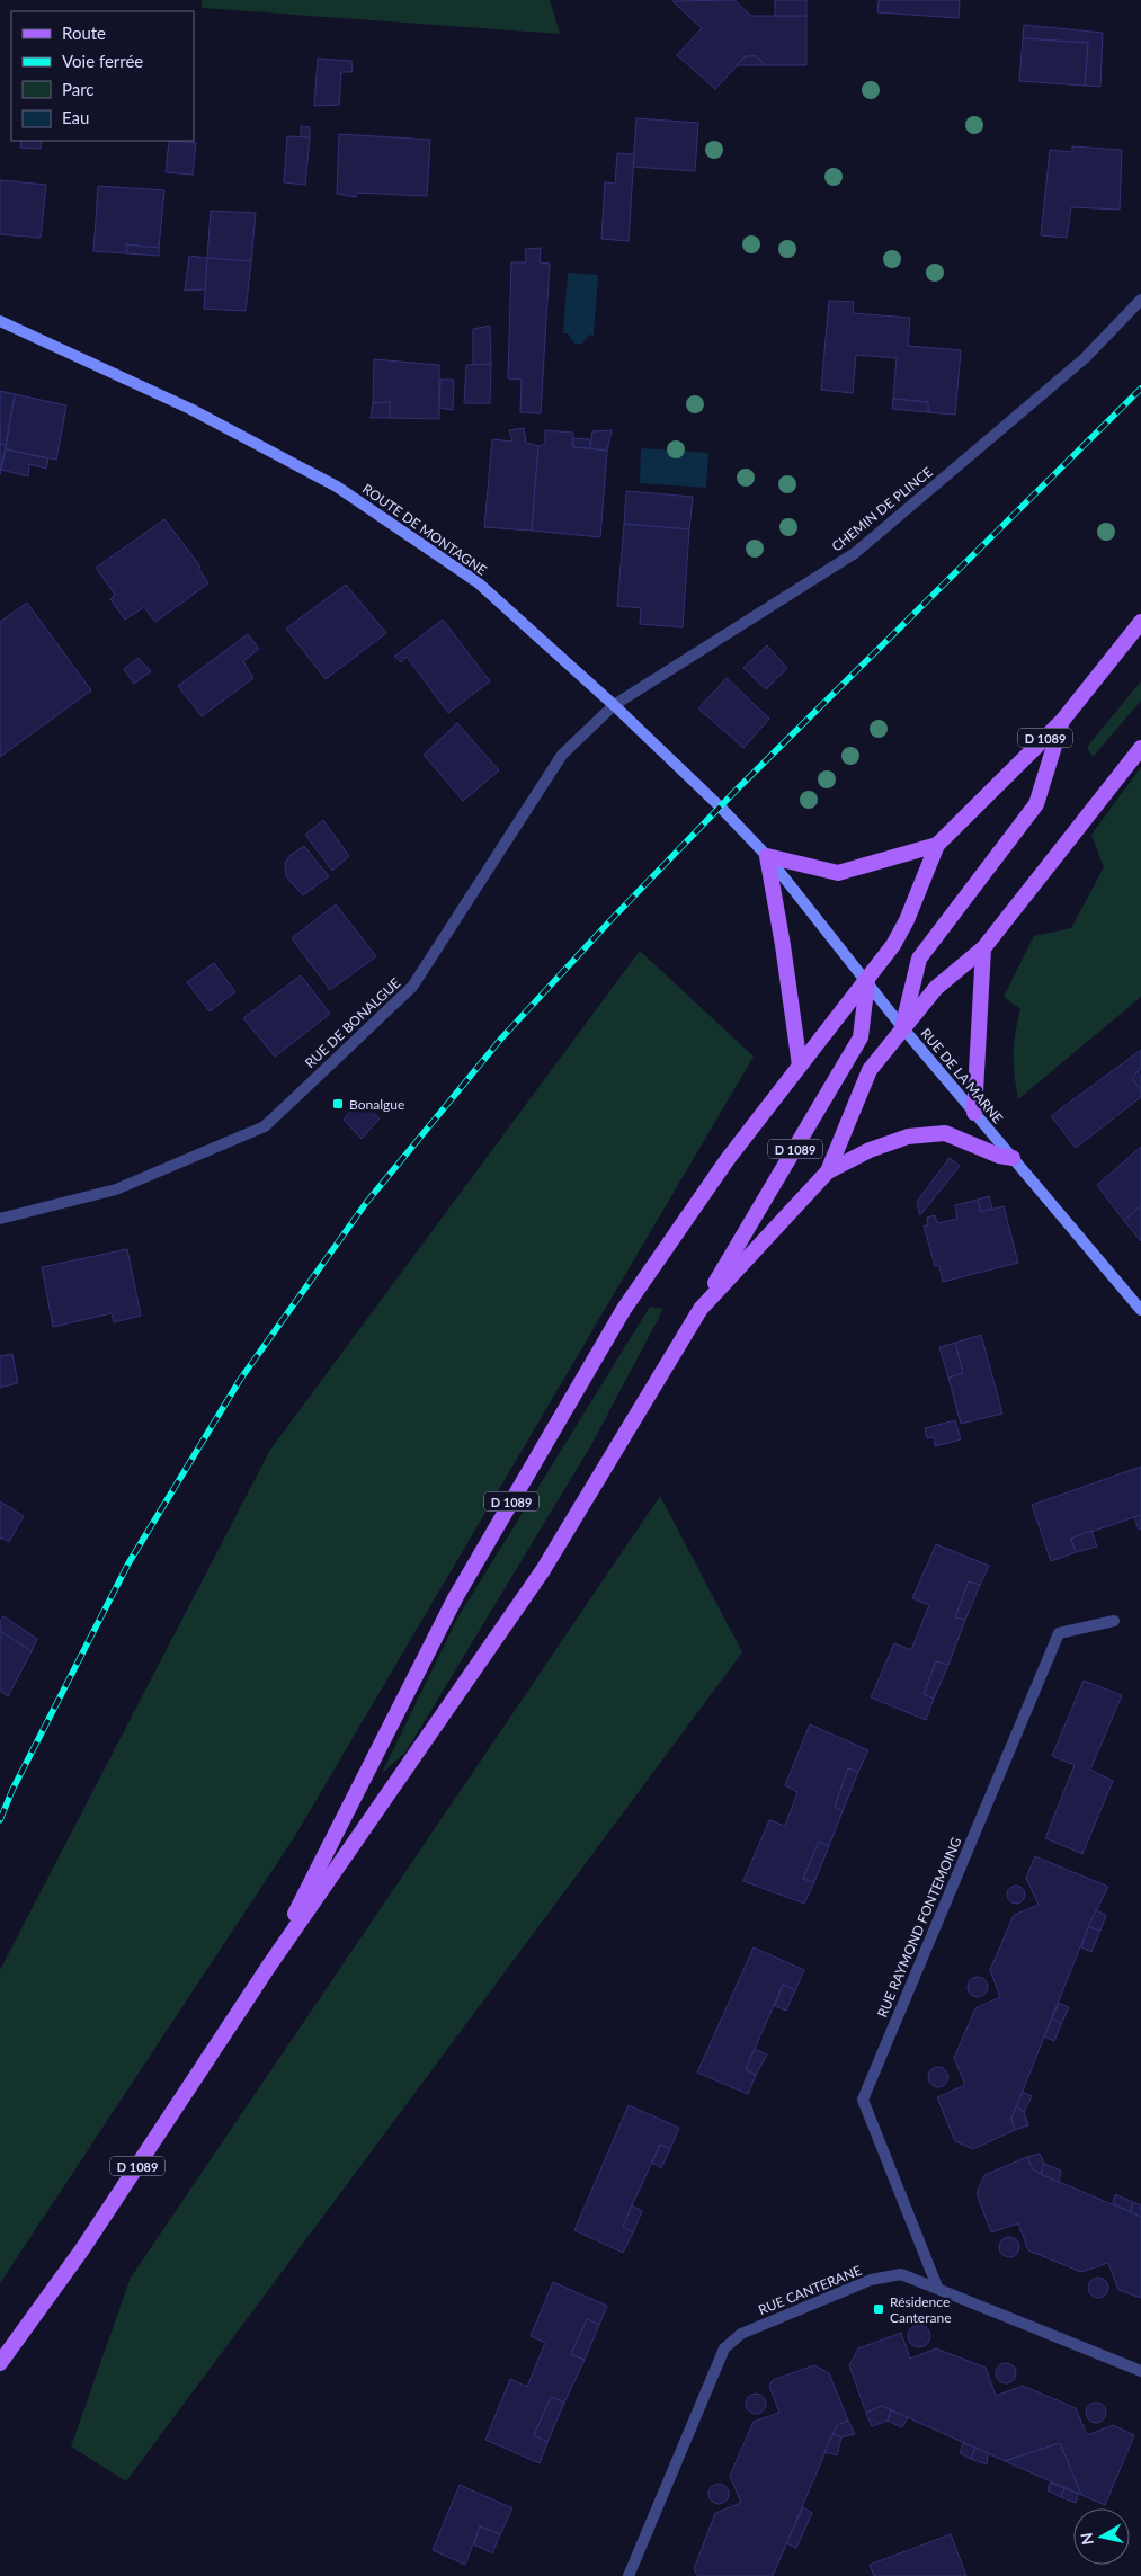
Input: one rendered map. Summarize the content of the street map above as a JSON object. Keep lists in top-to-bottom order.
{
  "streets": {
    "main road": ["ROUTE DE MONTAGNE", "D 1089", "RUE DE LA MARNE"],
    "street": [
      "CHEMIN DE PLINCE",
      "RUE DE BONALGUE",
      "RUE RAYMOND FONTEMOING",
      "RUE CANTERANE"
    ]
  },
  "crossings": [
    ["CHEMIN DE PLINCE", "ROUTE DE MONTAGNE"],
    ["CHEMIN DE PLINCE", "RUE DE BONALGUE"],
    ["ROUTE DE MONTAGNE", "RUE DE BONALGUE"],
    ["ROUTE DE MONTAGNE", "RUE DE LA MARNE"],
    ["D 1089", "RUE DE LA MARNE"],
    ["RUE RAYMOND FONTEMOING", "RUE CANTERANE"]
  ],
  "places": {
    "transit": ["Bonalgue", "Résidence Canterane"]
  },
  "legend": [
    "Route",
    "Voie ferrée",
    "Parc",
    "Eau"
  ],
  "north": "left"
}
